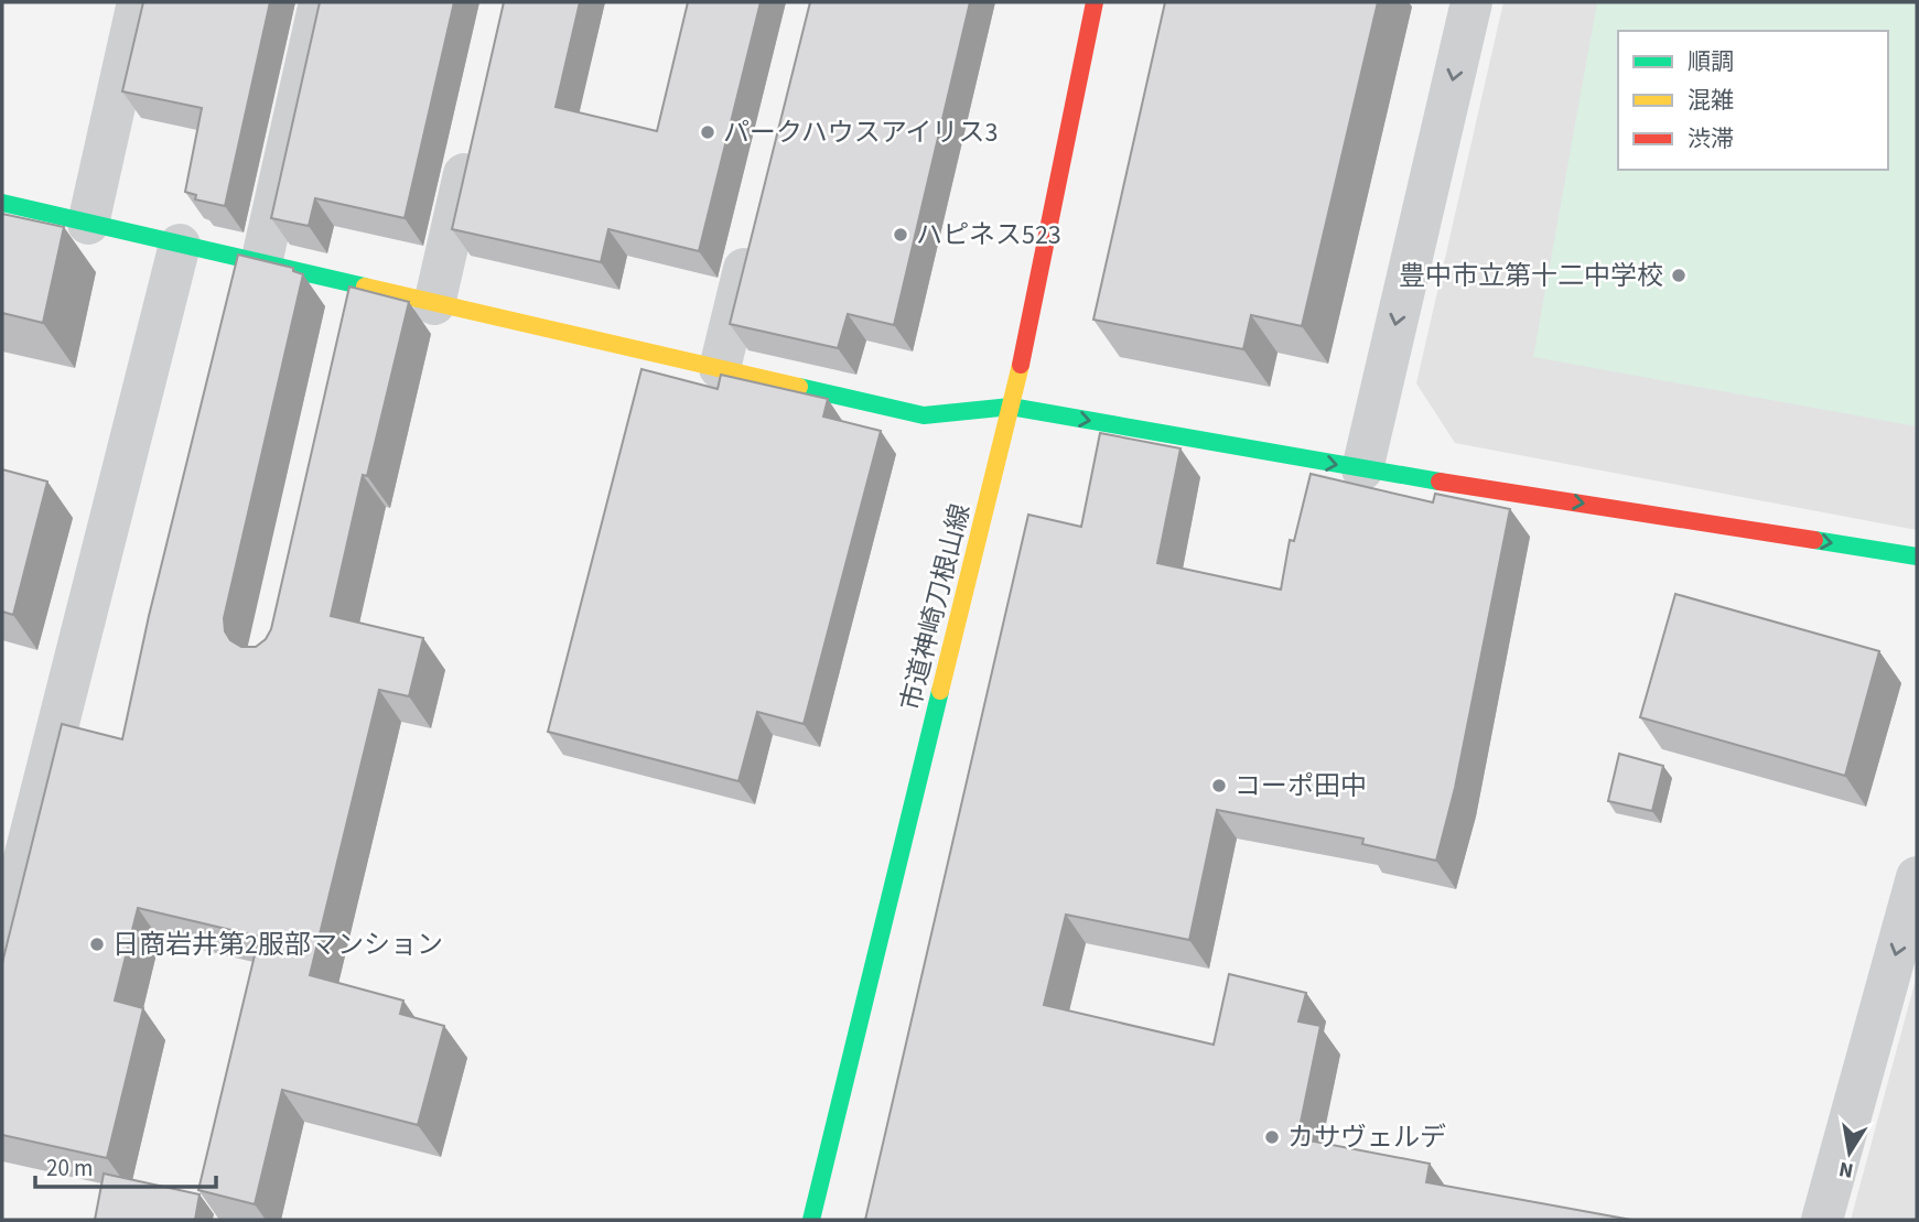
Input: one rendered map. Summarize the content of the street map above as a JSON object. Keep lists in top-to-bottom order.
{
  "streets": {
    "street": ["市道神崎刀根山線"]
  },
  "places": [
    "パークハウスアイリス3",
    "ハピネス523",
    "豊中市立第十二中学校",
    "コーポ田中",
    "日商岩井第2服部マンション",
    "カサヴェルデ"
  ],
  "legend": ["順調", "混雑", "渋滞"],
  "scale_bar": "20 m",
  "north": "bottom"
}
